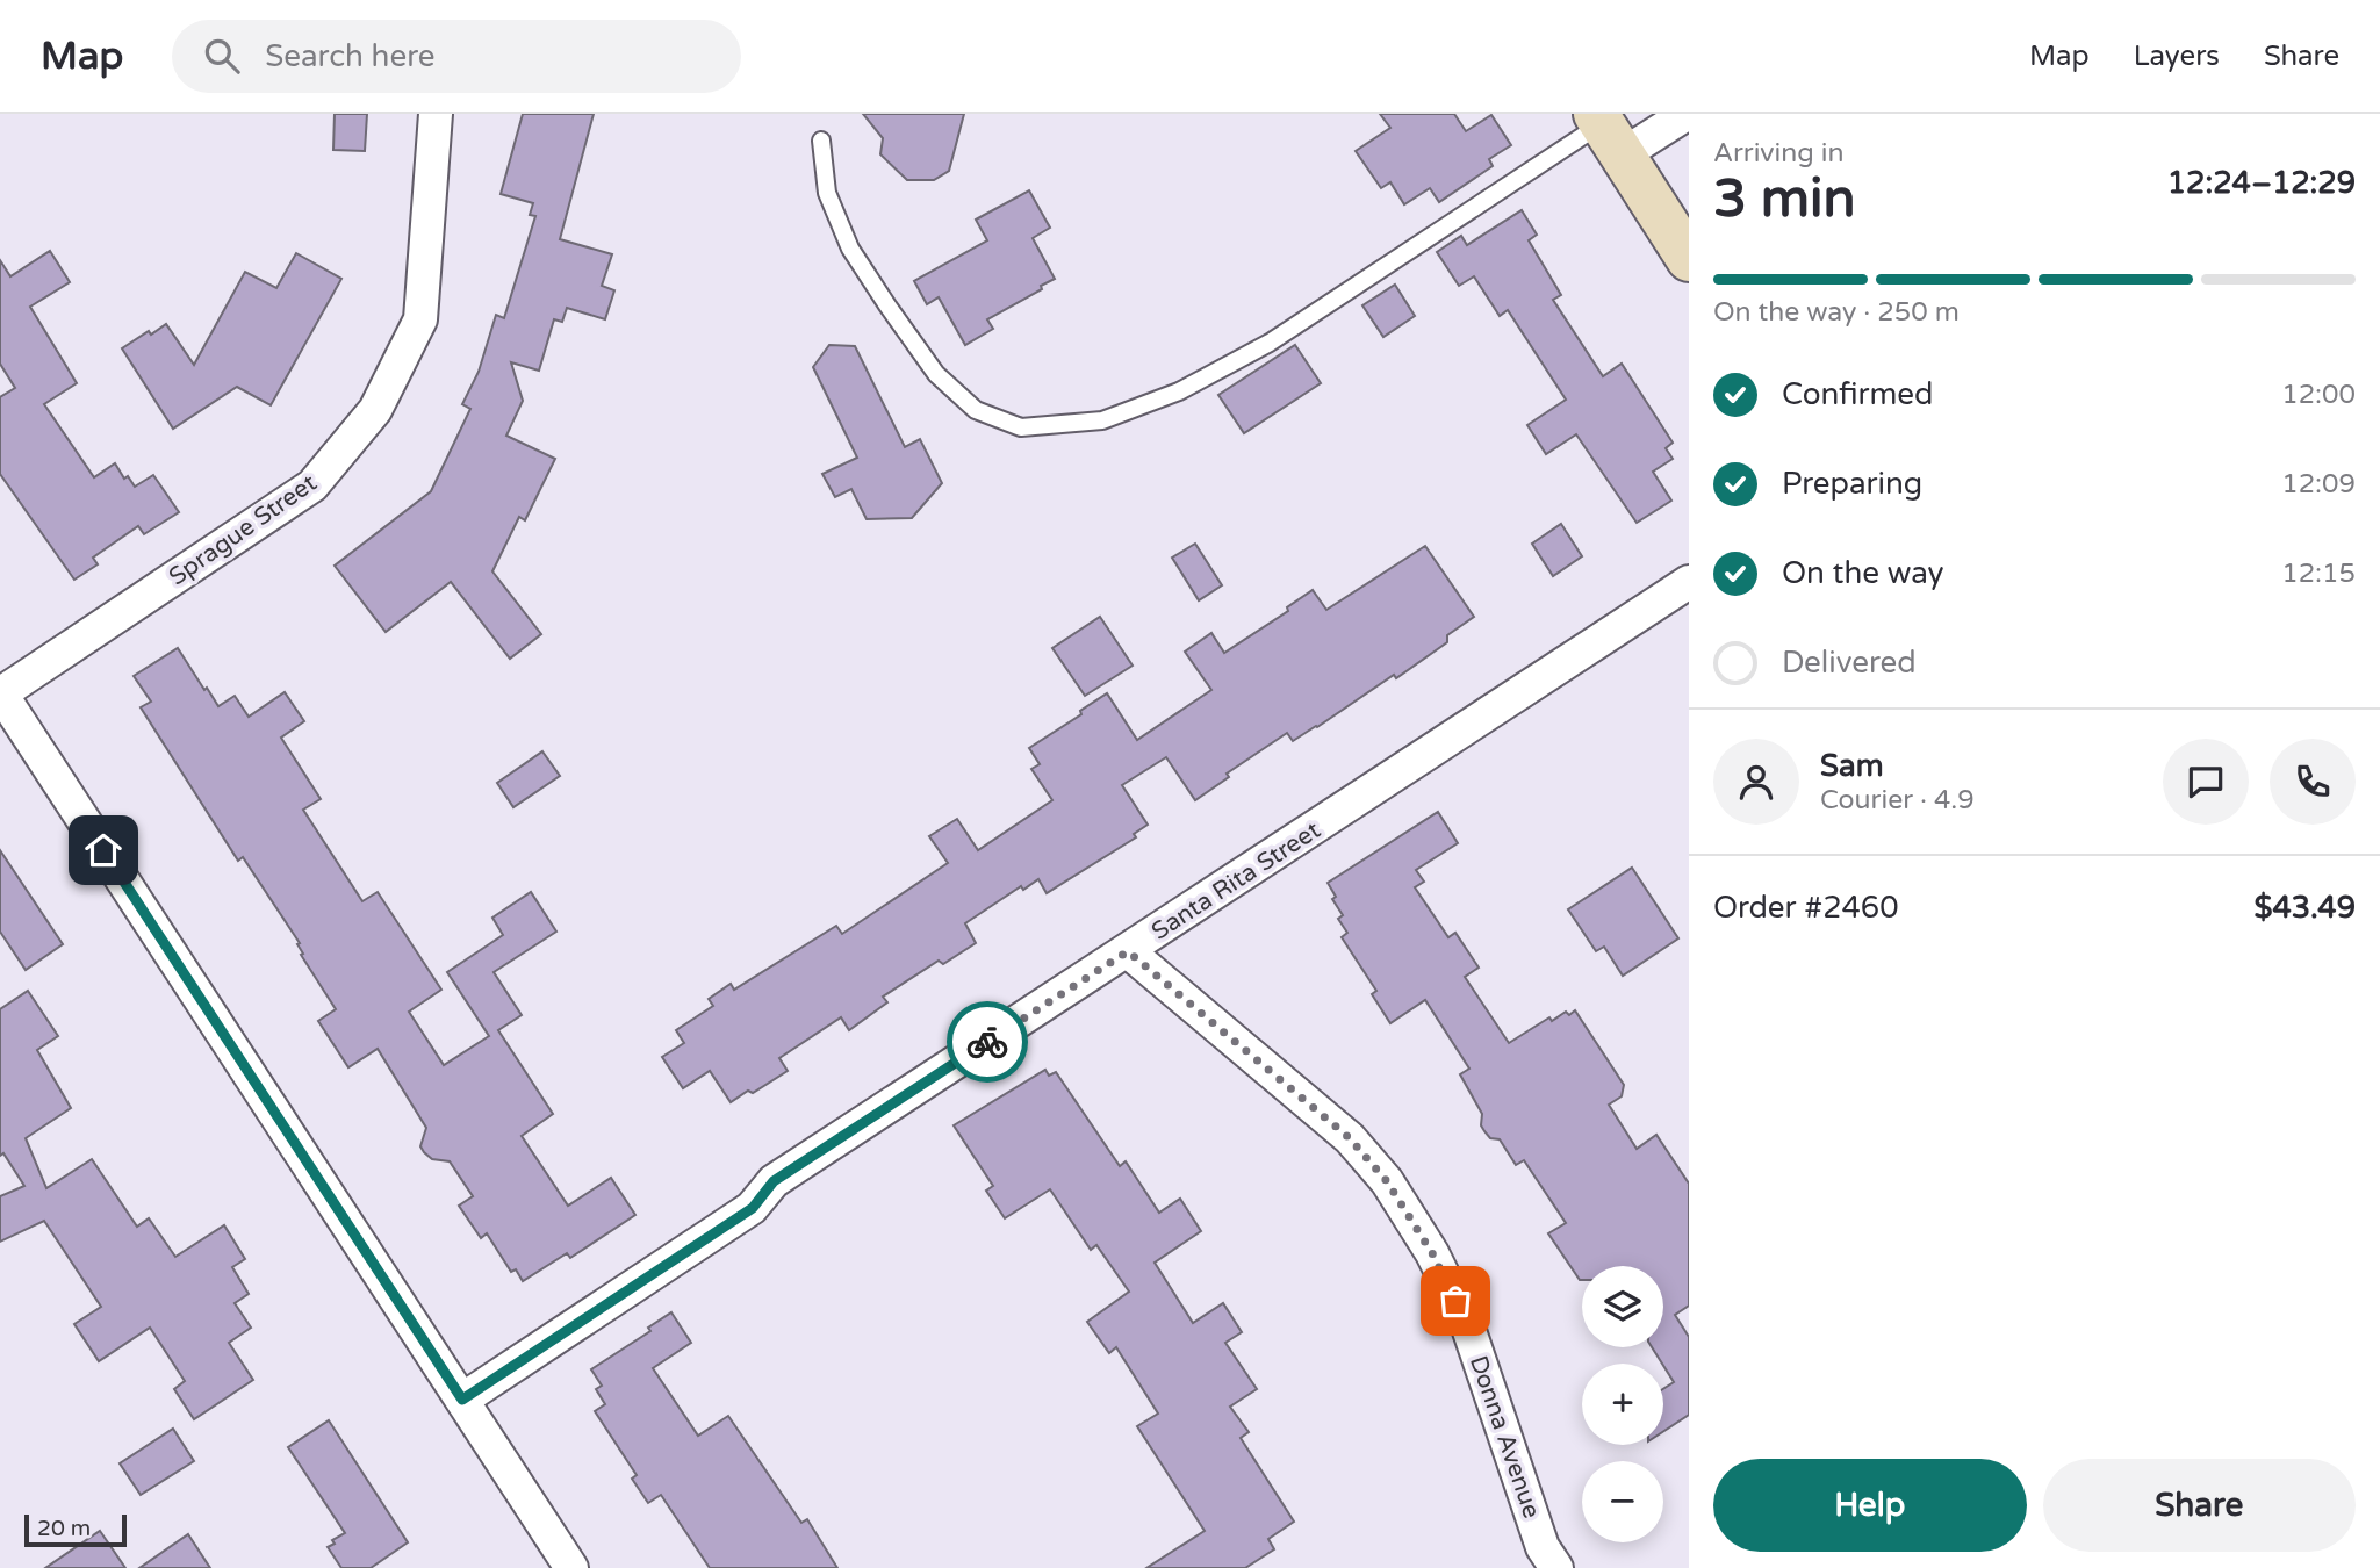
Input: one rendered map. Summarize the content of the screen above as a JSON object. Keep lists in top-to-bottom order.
{
  "streets": {
    "street": ["Sprague Street", "Santa Rita Street", "Donna Avenue"]
  },
  "crossings": [
    ["Santa Rita Street", "Donna Avenue"]
  ],
  "scale_bar": "20 m",
  "page": {
    "header": "Map",
    "search": "Search here",
    "nav": ["Map", "Layers", "Share"],
    "heading": ["3 min", "Arriving in", "12:24–12:29"],
    "panel": [
      "Sam",
      "Courier · 4.9",
      "Order #2460",
      "$43.49"
    ],
    "bar": "On the way · 250 m",
    "list": [
      ["Confirmed", "12:00"],
      ["Preparing", "12:09"],
      ["On the way", "12:15"],
      "Delivered"
    ],
    "map_buttons": ["+", "−"],
    "buttons": ["Help", "Share"],
    "scale": "20 m"
  }
}
